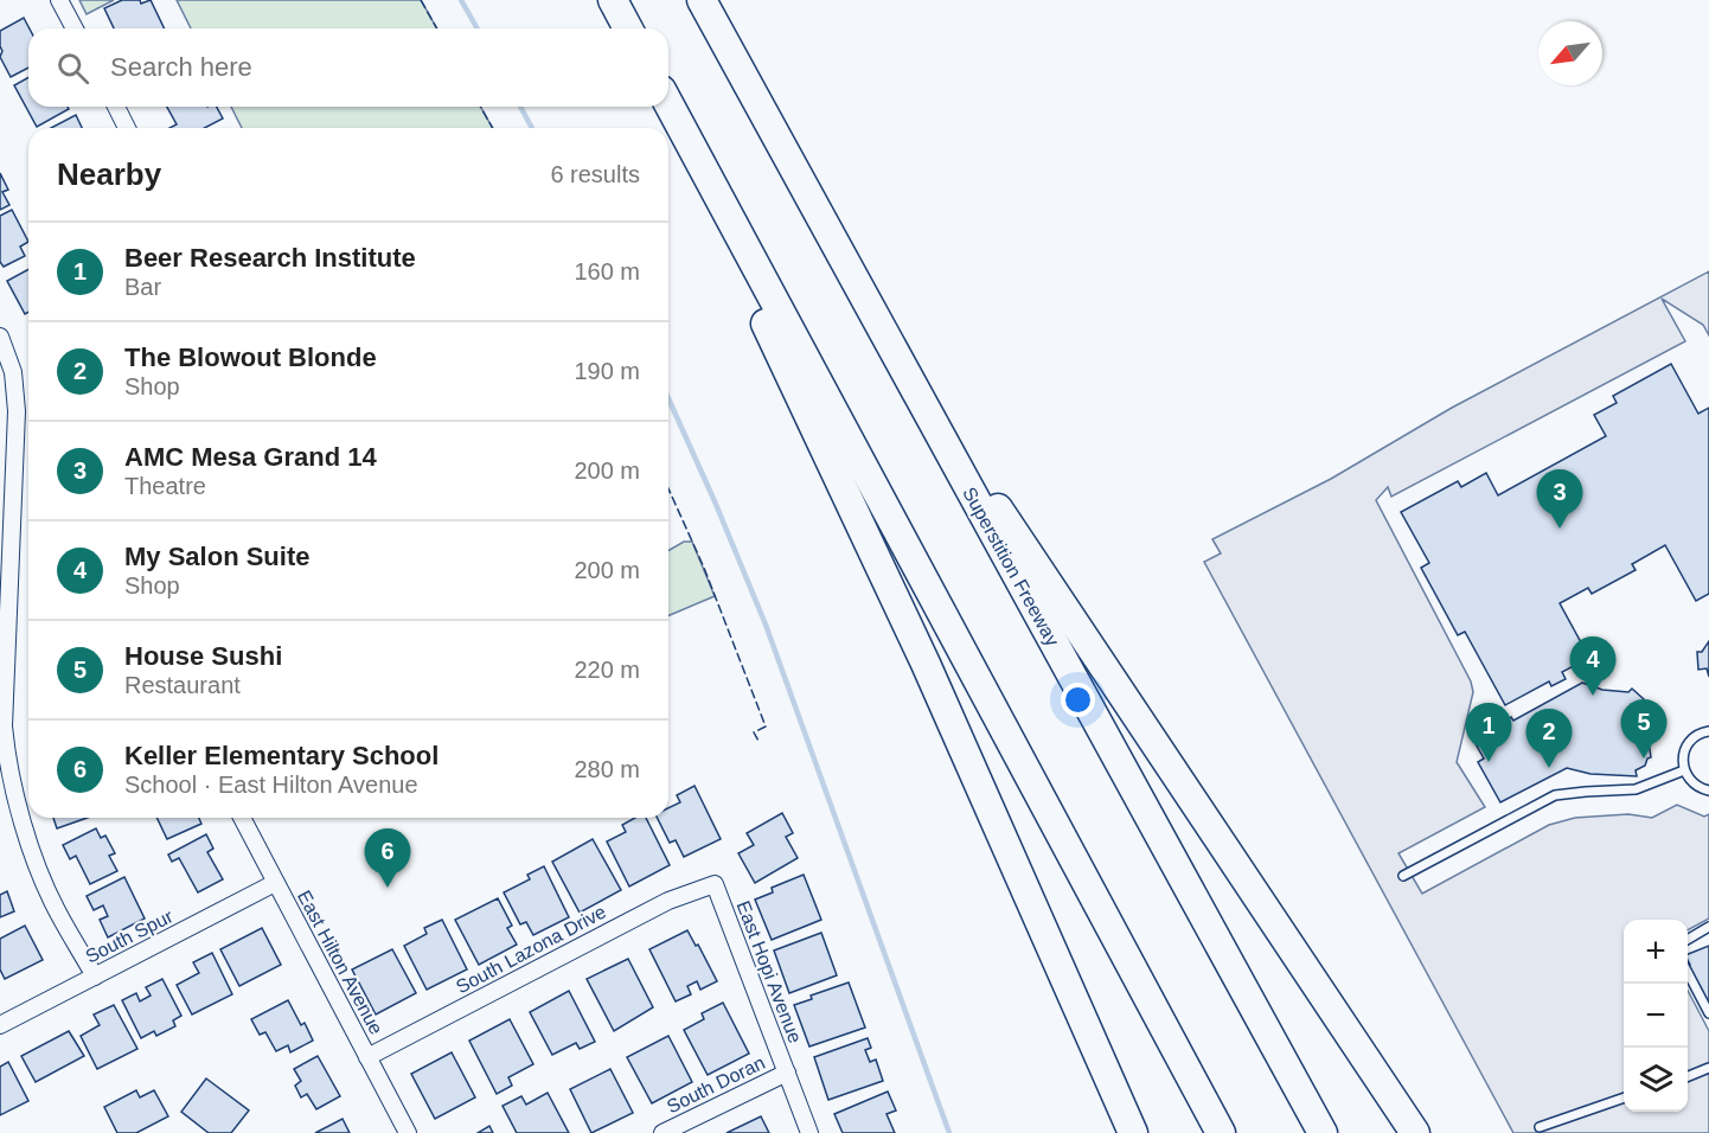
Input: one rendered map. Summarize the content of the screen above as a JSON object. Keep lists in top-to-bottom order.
{
  "streets": {
    "highway": ["Superstition Freeway"],
    "street": [
      "South Spur",
      "South Lazona Drive",
      "East Hilton Avenue",
      "East Hopi Avenue",
      "South Doran"
    ]
  },
  "crossings": [
    ["South Spur", "East Hilton Avenue"],
    ["South Lazona Drive", "East Hilton Avenue"],
    ["South Lazona Drive", "East Hopi Avenue"],
    ["East Hopi Avenue", "South Doran"]
  ],
  "north": "bottom left",
  "page": {
    "search": "Search here",
    "heading": ["Nearby", "6 results"],
    "list": [
      {
        "mark": "1",
        "name": "Beer Research Institute",
        "note": "Bar",
        "value": "160 m"
      },
      {
        "mark": "2",
        "name": "The Blowout Blonde",
        "note": "Shop",
        "value": "190 m"
      },
      {
        "mark": "3",
        "name": "AMC Mesa Grand 14",
        "note": "Theatre",
        "value": "200 m"
      },
      {
        "mark": "4",
        "name": "My Salon Suite",
        "note": "Shop",
        "value": "200 m"
      },
      {
        "mark": "5",
        "name": "House Sushi",
        "note": "Restaurant",
        "value": "220 m"
      },
      {
        "mark": "6",
        "name": "Keller Elementary School",
        "note": "School · East Hilton Avenue",
        "value": "280 m"
      }
    ],
    "pins": [
      "3",
      "4",
      "5",
      "1",
      "2",
      "6"
    ],
    "map_buttons": ["+", "−"]
  }
}
